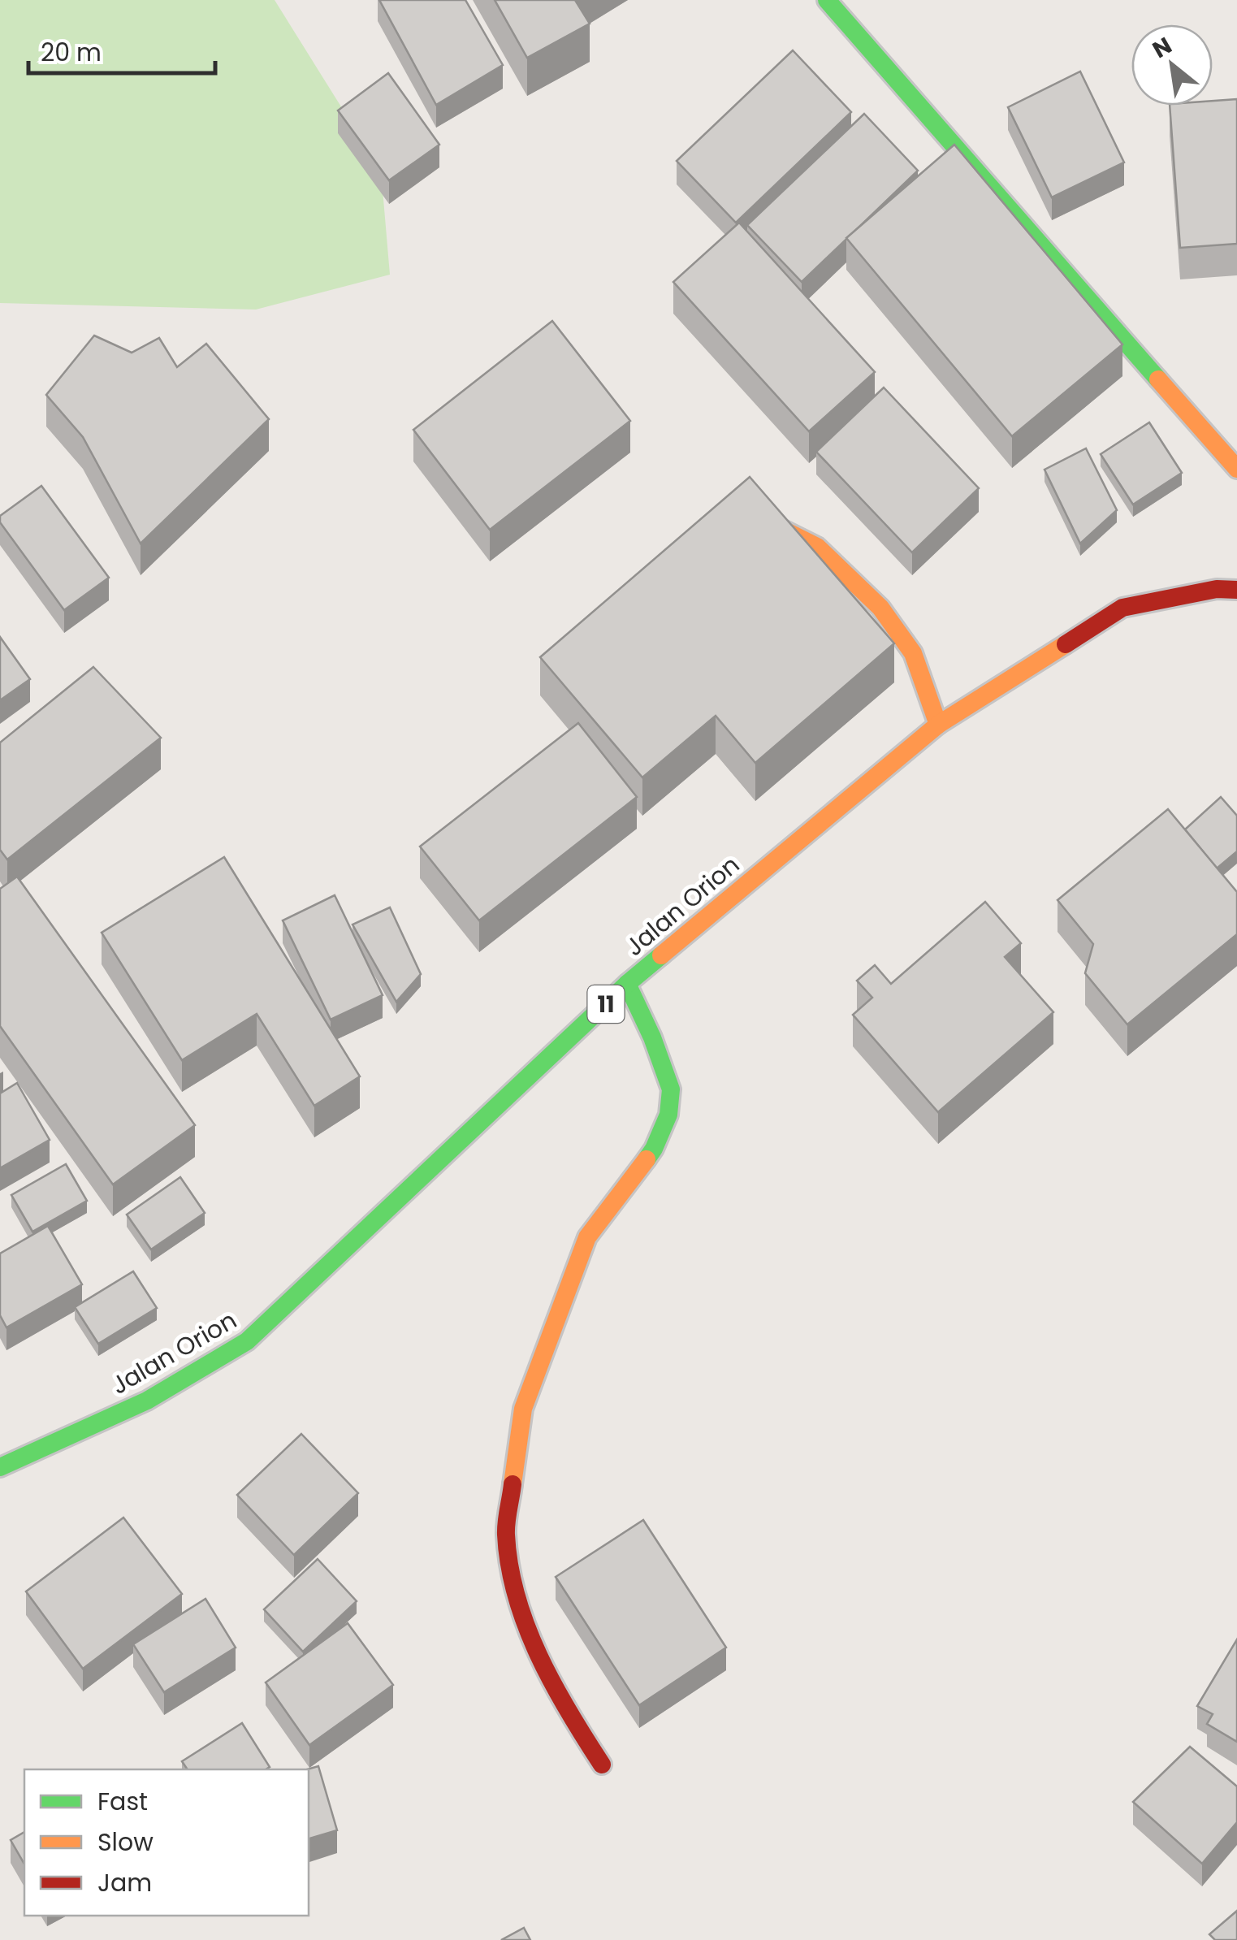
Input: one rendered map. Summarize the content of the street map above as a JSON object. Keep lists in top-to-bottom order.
{
  "streets": {
    "main road": ["Jalan Orion", "11"]
  },
  "legend": ["Fast", "Slow", "Jam"],
  "scale_bar": "20 m",
  "north": "top left"
}
